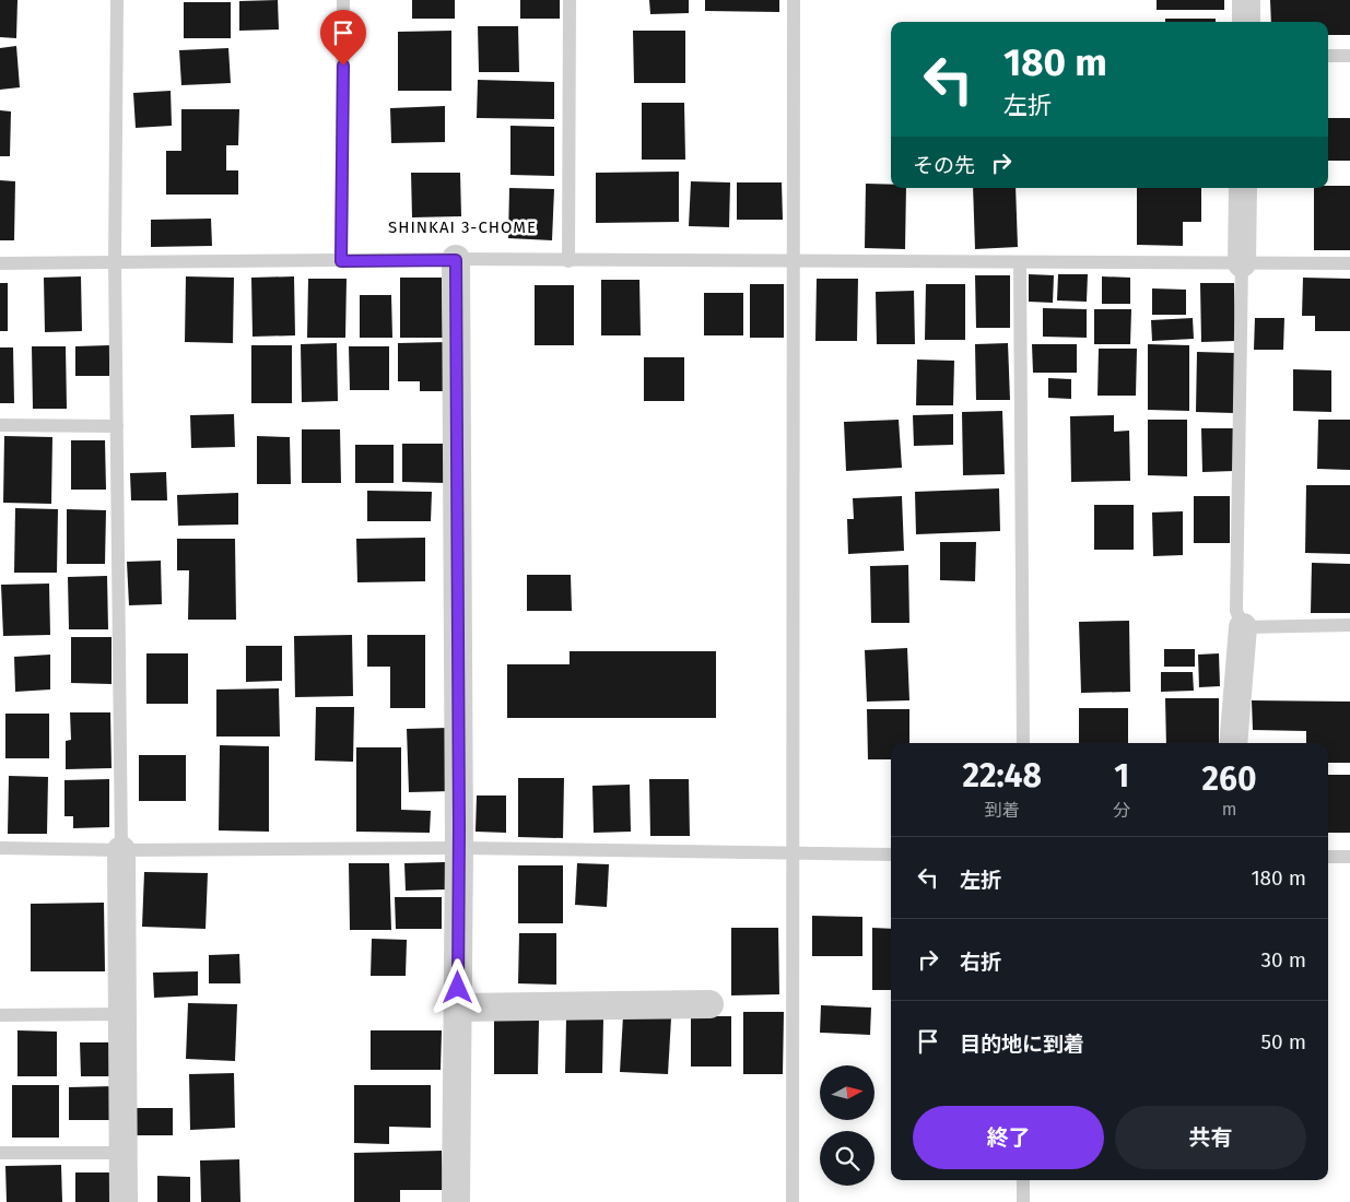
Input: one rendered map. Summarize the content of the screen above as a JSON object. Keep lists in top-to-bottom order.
{
  "districts": ["SHINKAI 3-CHOME"],
  "north": "right",
  "page": {
    "turn": ["180 m", "左折"],
    "then": "その先",
    "eta": [
      "22:48",
      "到着",
      "1",
      "分",
      "260",
      "m"
    ],
    "list": [
      {
        "name": "左折",
        "value": "180 m"
      },
      {
        "name": "右折",
        "value": "30 m"
      },
      {
        "name": "目的地に到着",
        "value": "50 m"
      }
    ],
    "buttons": ["終了", "共有"]
  }
}
